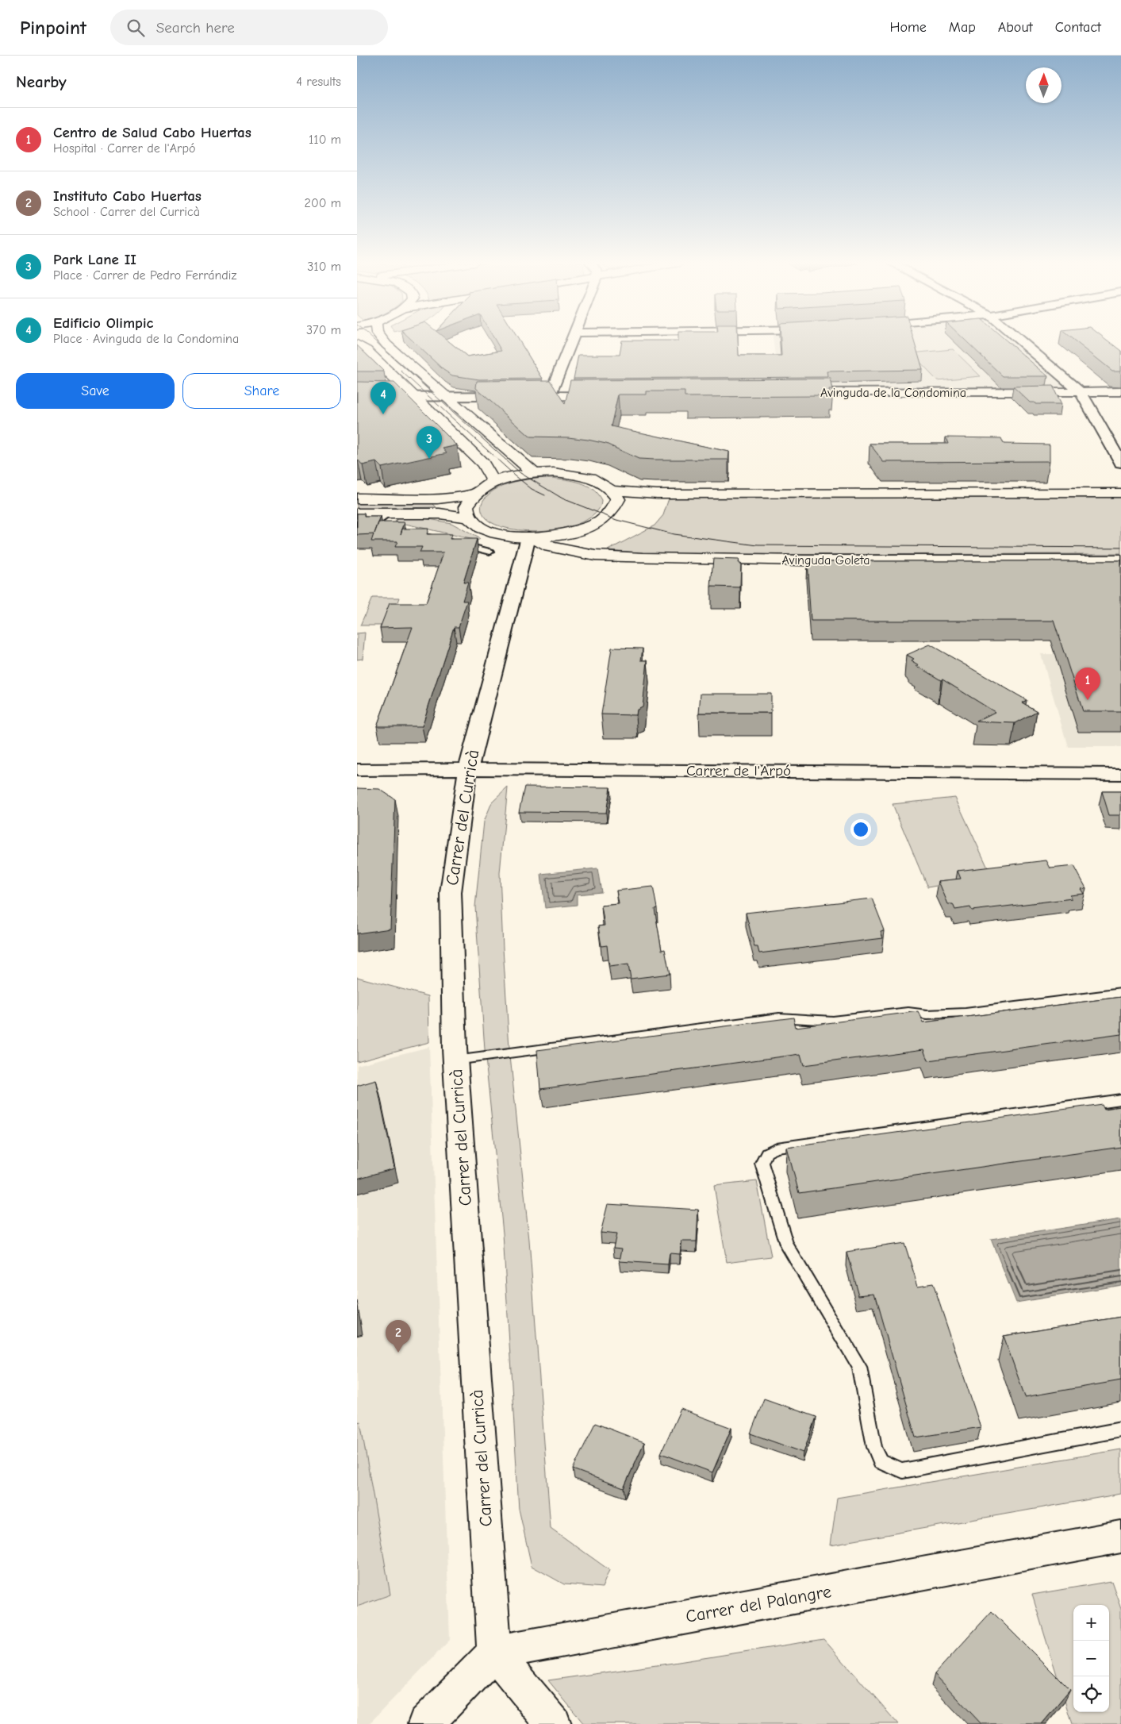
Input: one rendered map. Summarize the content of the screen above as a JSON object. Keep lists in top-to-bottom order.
{
  "streets": {
    "street": [
      "Avinguda de la Condomina",
      "Avinguda Goleta",
      "Carrer de l'Arpó",
      "Carrer del Curricà",
      "Carrer del Palangre"
    ]
  },
  "crossings": [
    ["Avinguda Goleta", "Carrer del Curricà"],
    ["Carrer de l'Arpó", "Carrer del Curricà"],
    ["Carrer del Curricà", "Carrer del Palangre"]
  ],
  "north": "top",
  "page": {
    "header": "Pinpoint",
    "search": "Search here",
    "nav": [
      "Home",
      "Map",
      "About",
      "Contact"
    ],
    "heading": ["Nearby", "4 results"],
    "list": [
      {
        "mark": "1",
        "name": "Centro de Salud Cabo Huertas",
        "note": "Hospital · Carrer de l'Arpó",
        "value": "110 m"
      },
      {
        "mark": "2",
        "name": "Instituto Cabo Huertas",
        "note": "School · Carrer del Curricà",
        "value": "200 m"
      },
      {
        "mark": "3",
        "name": "Park Lane II",
        "note": "Place · Carrer de Pedro Ferrándiz",
        "value": "310 m"
      },
      {
        "mark": "4",
        "name": "Edificio Olimpic",
        "note": "Place · Avinguda de la Condomina",
        "value": "370 m"
      }
    ],
    "buttons": ["Save", "Share"],
    "pins": [
      "4",
      "3",
      "1",
      "2"
    ],
    "map_buttons": ["+", "−"]
  }
}
